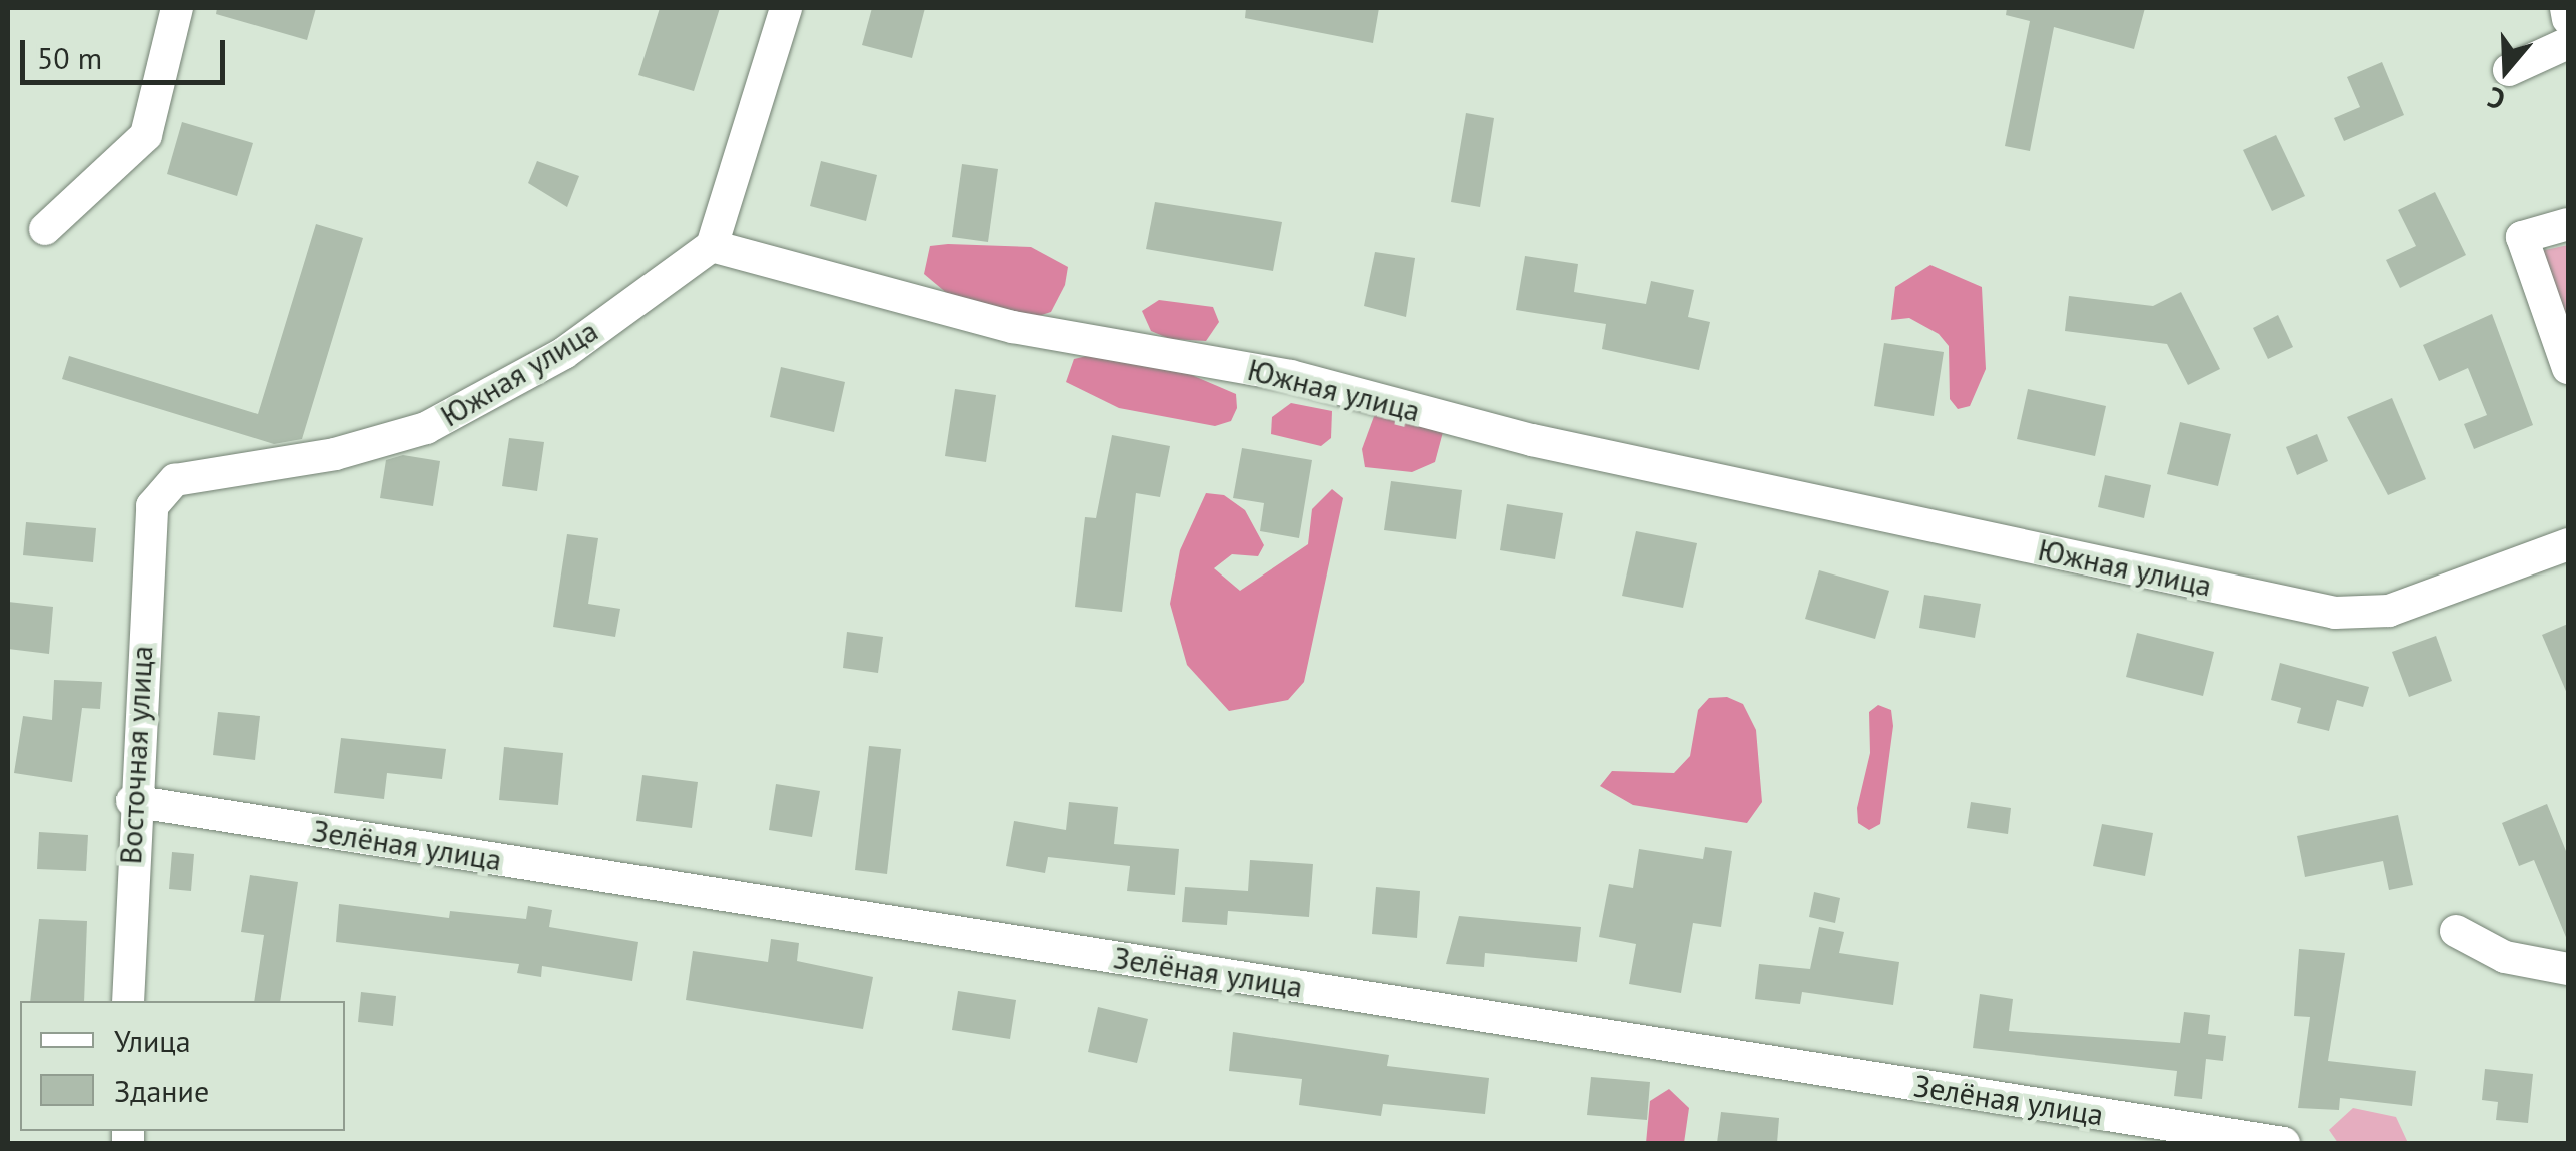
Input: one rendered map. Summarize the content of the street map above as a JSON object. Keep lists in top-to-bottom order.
{
  "streets": {
    "street": ["Южная улица", "Восточная улица", "Зелёная улица"]
  },
  "crossings": [
    ["Южная улица", "Восточная улица"],
    ["Восточная улица", "Зелёная улица"]
  ],
  "legend": ["Улица", "Здание"],
  "scale_bar": "50 m",
  "north": "bottom"
}
